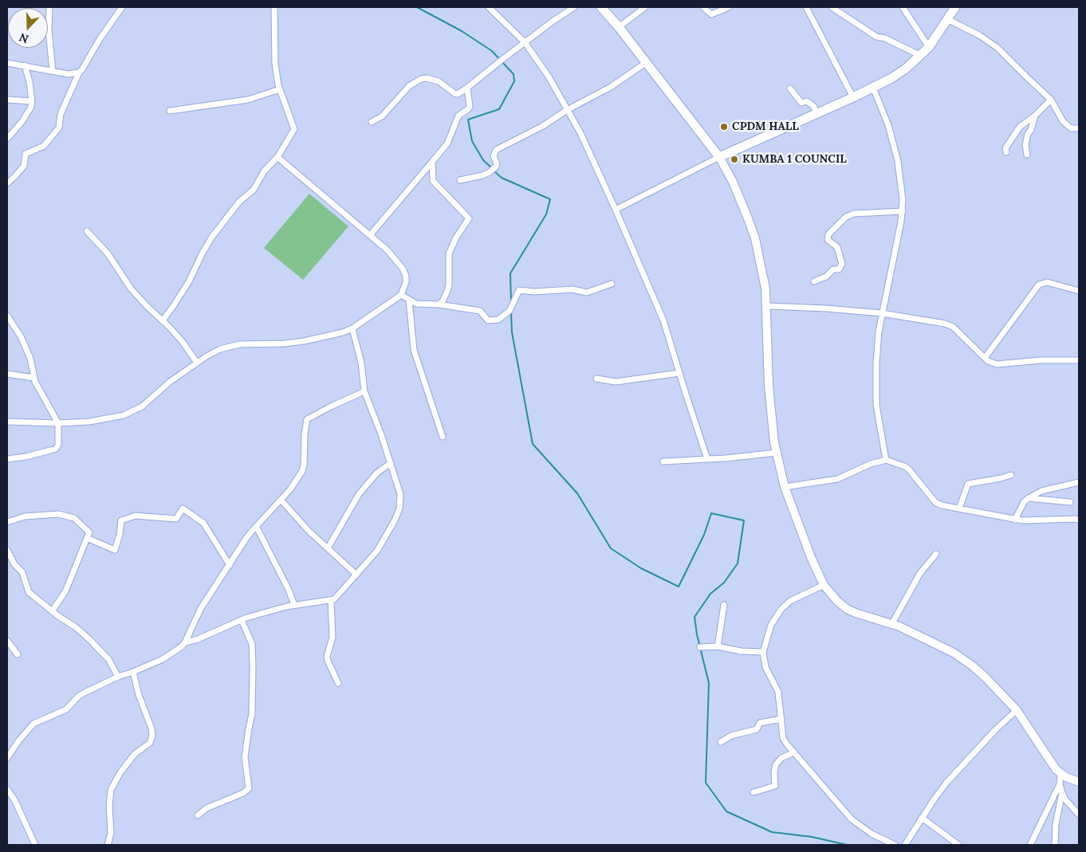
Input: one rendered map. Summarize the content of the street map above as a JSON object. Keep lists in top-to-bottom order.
{
  "places": ["CPDM HALL", "KUMBA 1 COUNCIL"],
  "north": "bottom"
}
